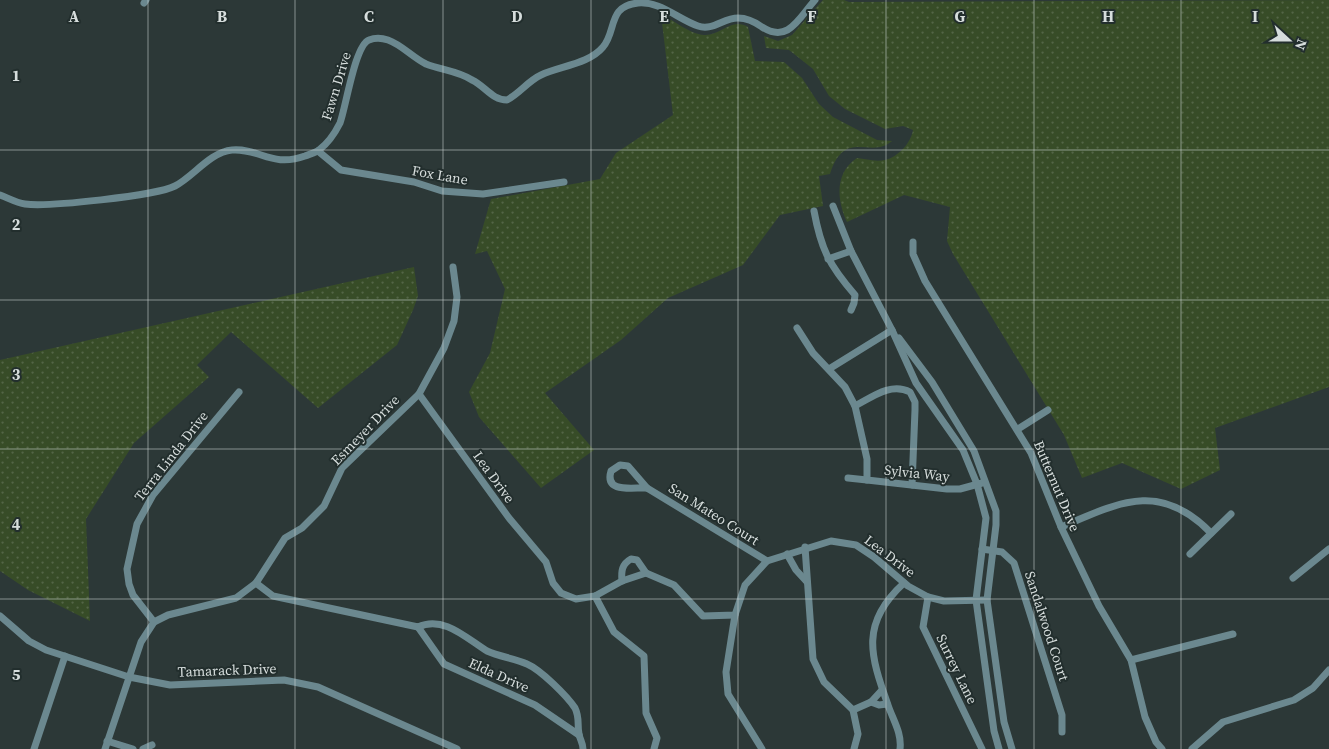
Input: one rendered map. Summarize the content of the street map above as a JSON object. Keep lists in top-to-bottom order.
{
  "streets": {
    "street": [
      "Fawn Drive",
      "Fox Lane",
      "Esmeyer Drive",
      "Terra Linda Drive",
      "Sylvia Way",
      "Lea Drive",
      "Butternut Drive",
      "San Mateo Court",
      "Sandalwood Court",
      "Surrey Lane",
      "Tamarack Drive",
      "Elda Drive"
    ]
  },
  "crossings": [
    ["Fawn Drive", "Fox Lane"],
    ["Esmeyer Drive", "Terra Linda Drive"],
    ["Esmeyer Drive", "Lea Drive"],
    ["Esmeyer Drive", "Elda Drive"],
    ["Lea Drive", "San Mateo Court"],
    ["Lea Drive", "Surrey Lane"]
  ],
  "north": "right",
  "grid": {
    "columns": [
      "A",
      "B",
      "C",
      "D",
      "E",
      "F",
      "G",
      "H",
      "I"
    ],
    "rows": [
      "1",
      "2",
      "3",
      "4",
      "5"
    ]
  }
}
